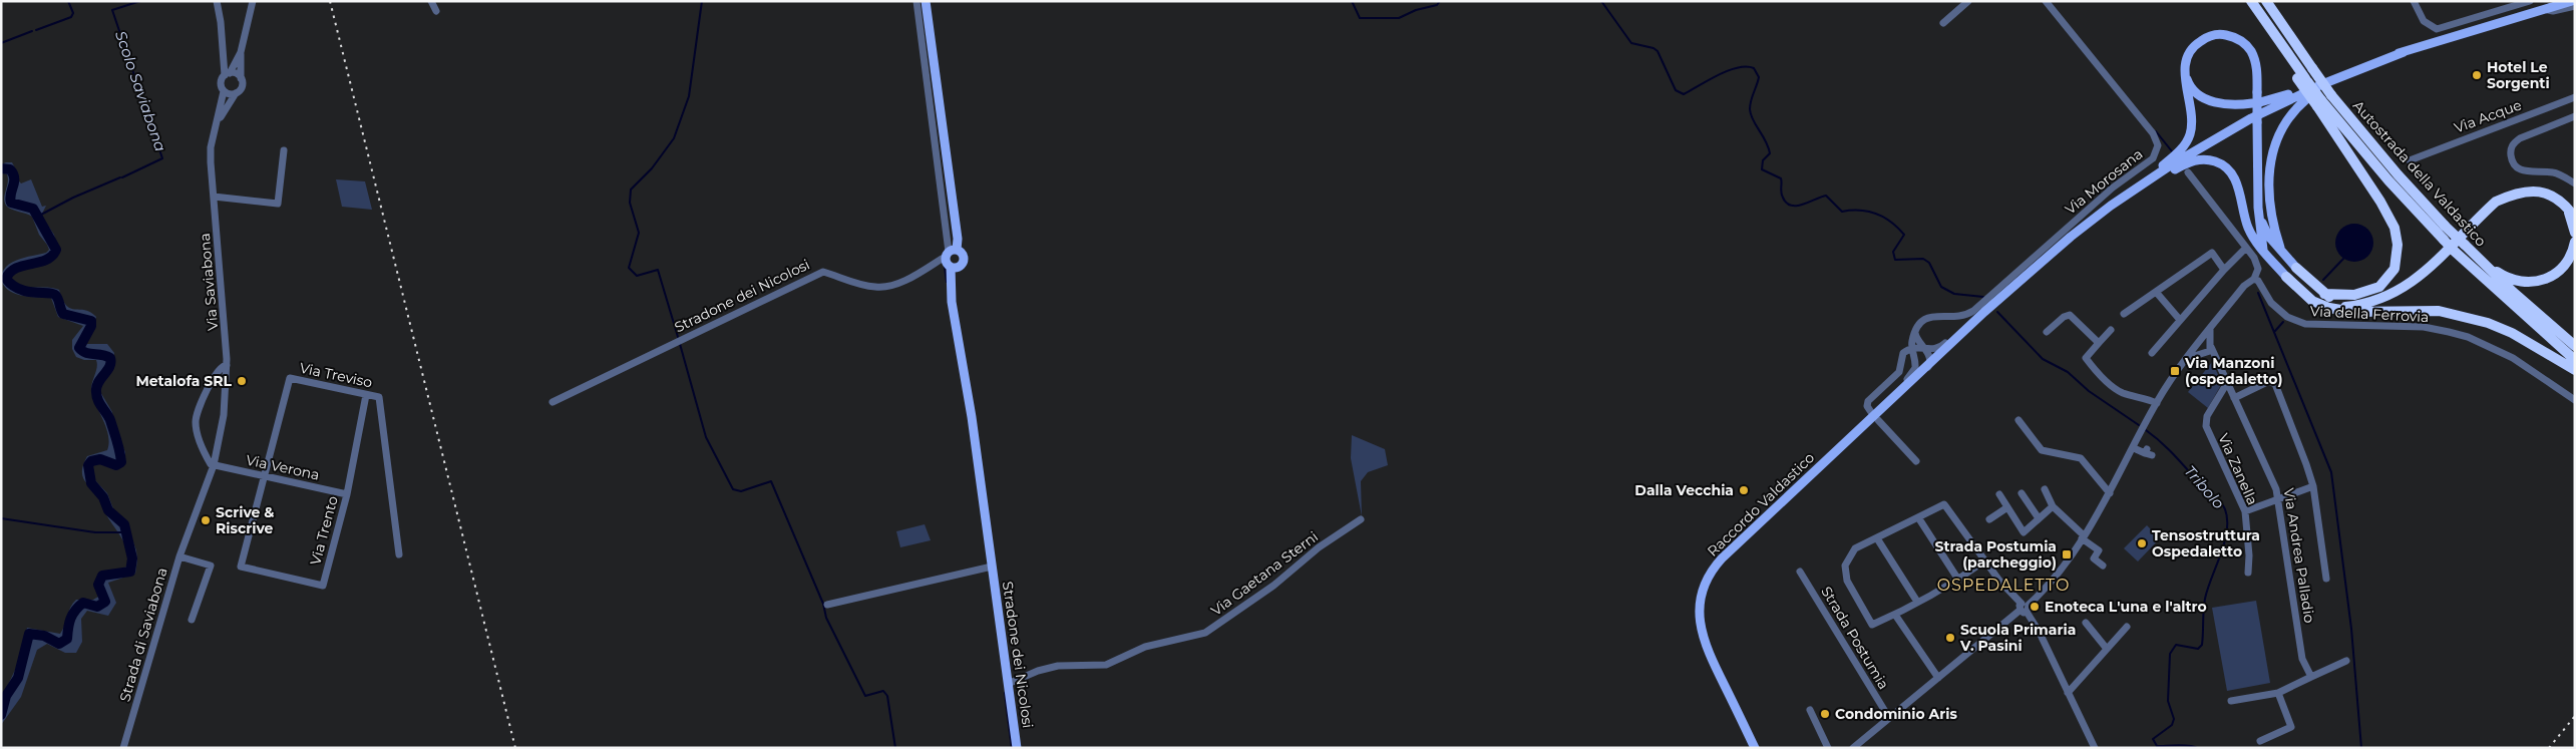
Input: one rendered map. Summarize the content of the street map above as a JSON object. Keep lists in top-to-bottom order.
{
  "streets": {
    "highway": ["Autostrada della Valdastico"],
    "main road": ["Stradone dei Nicolosi", "Raccordo Valdastico"],
    "street": [
      "Via Acque",
      "Via Morosana",
      "Via Saviabona",
      "Via della Ferrovia",
      "Via Treviso",
      "Via Verona",
      "Via Zanella",
      "Via Trento",
      "Via Andrea Palladio",
      "Via Gaetana Sterni",
      "Strada di Saviabona",
      "Strada Postumia"
    ]
  },
  "crossings": [
    ["Via Saviabona", "Via Verona"],
    ["Via Saviabona", "Strada di Saviabona"],
    ["Stradone dei Nicolosi", "Via Gaetana Sterni"],
    ["Via Treviso", "Via Verona"],
    ["Via Treviso", "Via Trento"],
    ["Via Verona", "Via Trento"],
    ["Via Zanella", "Via Andrea Palladio"]
  ],
  "districts": ["OSPEDALETTO"],
  "water": ["Scolo Saviabona", "Tribolo"],
  "places": {
    "other": [
      "Hotel Le Sorgenti",
      "Metalofa SRL",
      "Dalla Vecchia",
      "Scrive & Riscrive",
      "Tensostruttura Ospedaletto",
      "Enoteca L'una e l'altro",
      "Scuola Primaria V. Pasini",
      "Condominio Aris"
    ],
    "transit": ["Via Manzoni (ospedaletto)", "Strada Postumia (parcheggio)"]
  }
}
